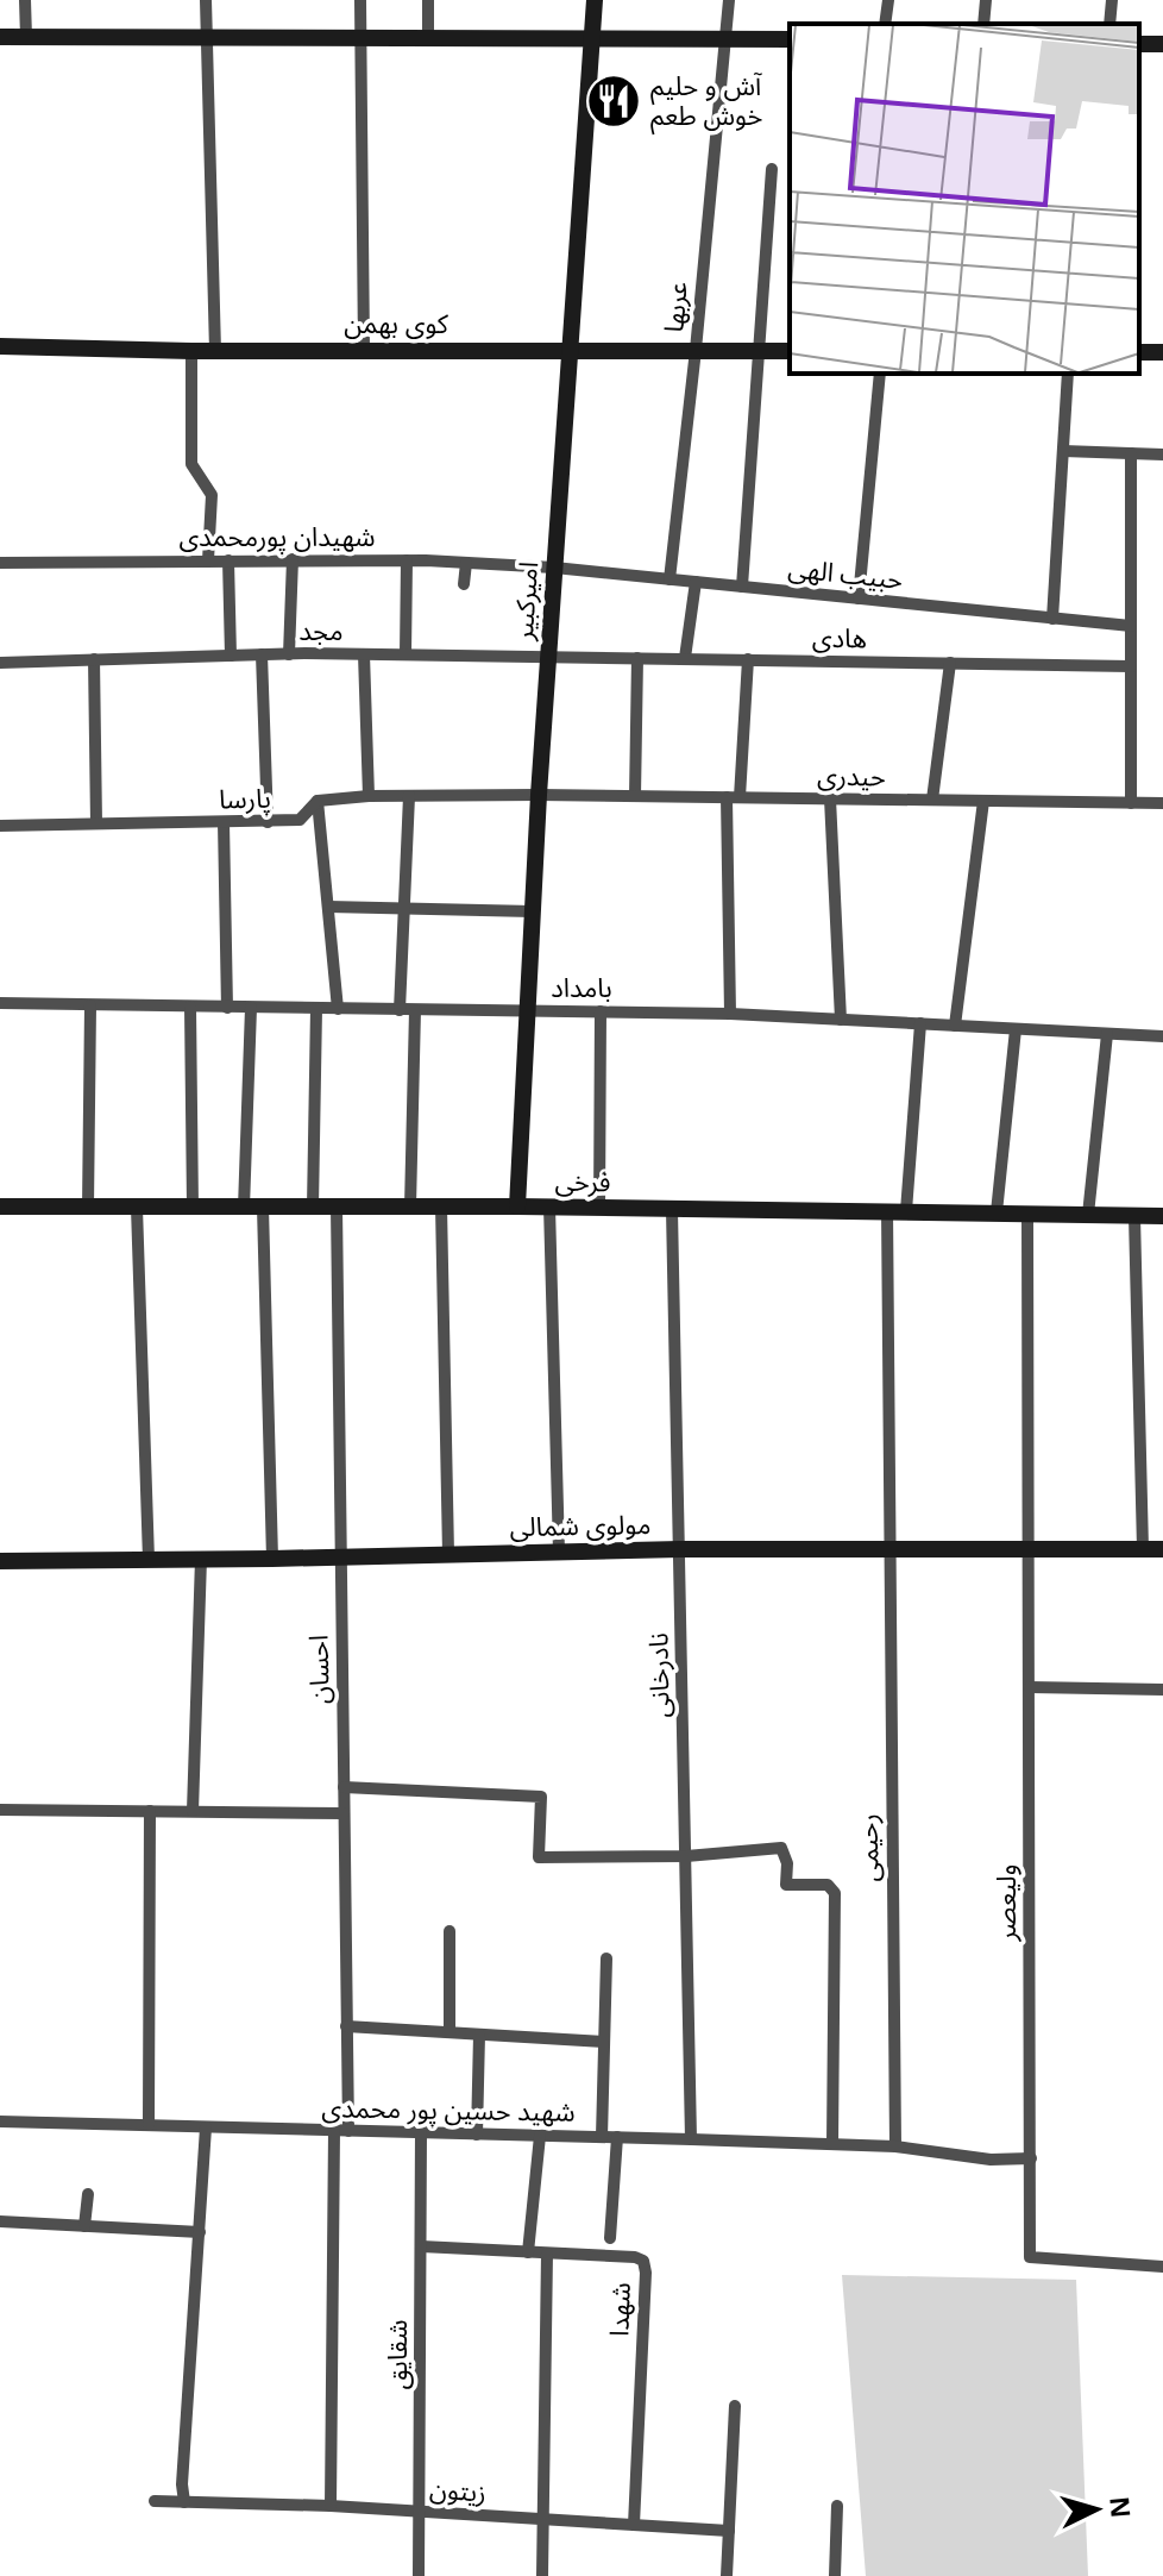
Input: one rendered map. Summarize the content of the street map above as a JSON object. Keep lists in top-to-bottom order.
{
  "streets": {
    "street": [
      "عربها",
      "کوی بهمن",
      "شهیدان پورمحمدی",
      "حبیب الهی",
      "امیرکبیر",
      "مجد",
      "هادی",
      "حیدری",
      "پارسا",
      "بامداد",
      "فرخی",
      "مولوی شمالی",
      "احسان",
      "نادرخانی",
      "رحیمی",
      "ولیعصر",
      "شهید حسین پور محمدی",
      "شهدا",
      "شقایق",
      "زیتون"
    ]
  },
  "crossings": [
    ["عربها", "کوی بهمن"],
    ["عربها", "حبیب الهی"],
    ["کوی بهمن", "امیرکبیر"],
    ["شهیدان پورمحمدی", "حبیب الهی"],
    ["شهیدان پورمحمدی", "امیرکبیر"],
    ["حبیب الهی", "امیرکبیر"],
    ["امیرکبیر", "مجد"],
    ["امیرکبیر", "هادی"],
    ["امیرکبیر", "حیدری"],
    ["امیرکبیر", "پارسا"],
    ["امیرکبیر", "بامداد"],
    ["امیرکبیر", "فرخی"],
    ["مجد", "هادی"],
    ["حیدری", "پارسا"],
    ["فرخی", "احسان"],
    ["فرخی", "نادرخانی"],
    ["فرخی", "رحیمی"],
    ["فرخی", "ولیعصر"],
    ["مولوی شمالی", "احسان"],
    ["مولوی شمالی", "نادرخانی"],
    ["مولوی شمالی", "رحیمی"],
    ["مولوی شمالی", "ولیعصر"],
    ["احسان", "شهید حسین پور محمدی"],
    ["احسان", "زیتون"],
    ["نادرخانی", "شهید حسین پور محمدی"],
    ["رحیمی", "شهید حسین پور محمدی"],
    ["ولیعصر", "شهید حسین پور محمدی"],
    ["شهید حسین پور محمدی", "شقایق"],
    ["شهدا", "شقایق"],
    ["شهدا", "زیتون"],
    ["شقایق", "زیتون"]
  ],
  "places": {
    "restaurant": ["آش و حلیم خوش طعم"]
  },
  "north": "right"
}
